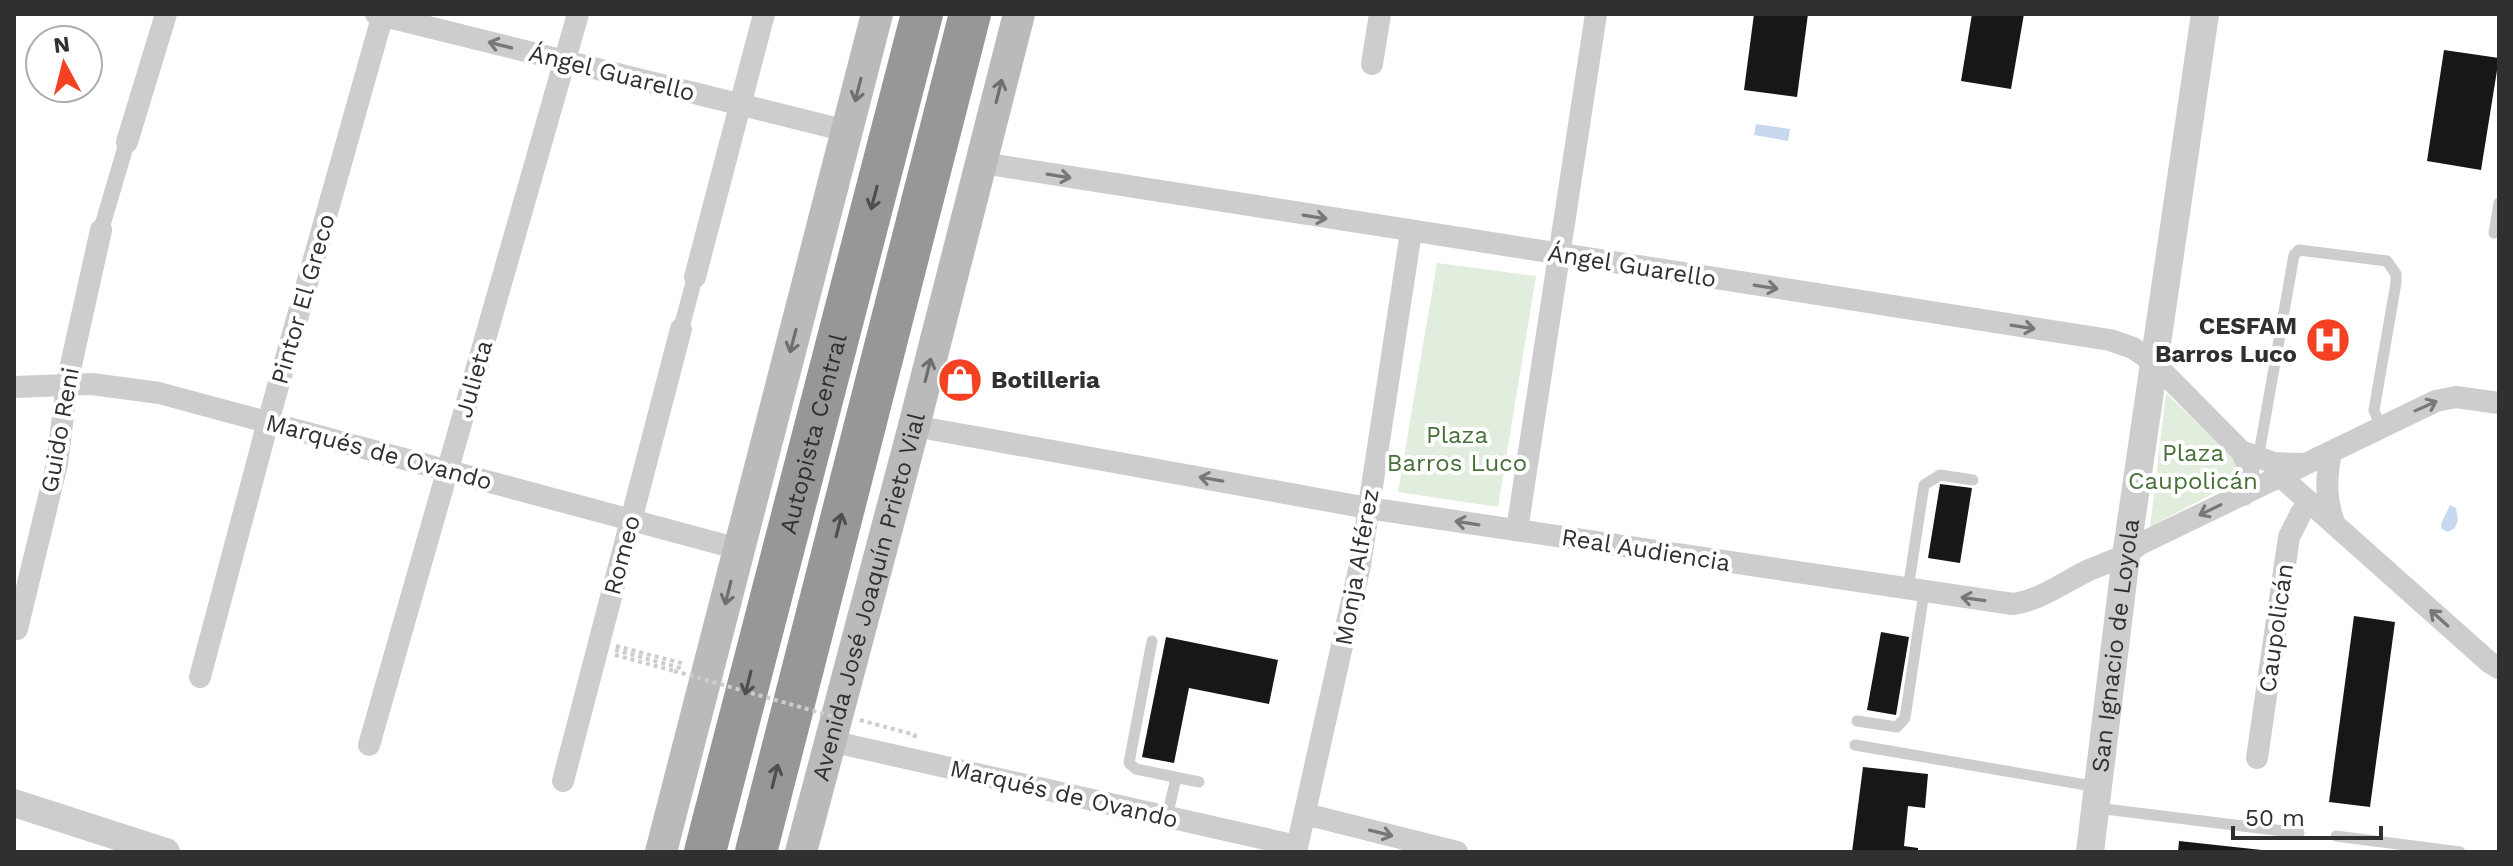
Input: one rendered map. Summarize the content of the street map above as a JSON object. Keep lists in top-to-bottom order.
{
  "streets": {
    "highway": ["Autopista Central"],
    "main road": ["Avenida José Joaquín Prieto Vial"],
    "street": [
      "Ángel Guarello",
      "Pintor El Greco",
      "Julieta",
      "Guido Reni",
      "Marqués de Ovando",
      "Real Audiencia",
      "Romeo",
      "Monja Alférez",
      "Caupolicán",
      "San Ignacio de Loyola"
    ]
  },
  "crossings": [
    ["Ángel Guarello", "Pintor El Greco"],
    ["Ángel Guarello", "Julieta"],
    ["Ángel Guarello", "Monja Alférez"],
    ["Ángel Guarello", "Avenida José Joaquín Prieto Vial"],
    ["Ángel Guarello", "San Ignacio de Loyola"],
    ["Pintor El Greco", "Marqués de Ovando"],
    ["Julieta", "Marqués de Ovando"],
    ["Guido Reni", "Marqués de Ovando"],
    ["Marqués de Ovando", "Romeo"],
    ["Marqués de Ovando", "Monja Alférez"],
    ["Marqués de Ovando", "Avenida José Joaquín Prieto Vial"],
    ["Real Audiencia", "Monja Alférez"],
    ["Real Audiencia", "Avenida José Joaquín Prieto Vial"],
    ["Real Audiencia", "San Ignacio de Loyola"]
  ],
  "one_way": ["Real Audiencia"],
  "parks": ["Plaza Barros Luco", "Plaza Caupolicán"],
  "places": {
    "hospital": ["CESFAM Barros Luco"],
    "shop": ["Botilleria"]
  },
  "scale_bar": "50 m",
  "north": "top"
}
